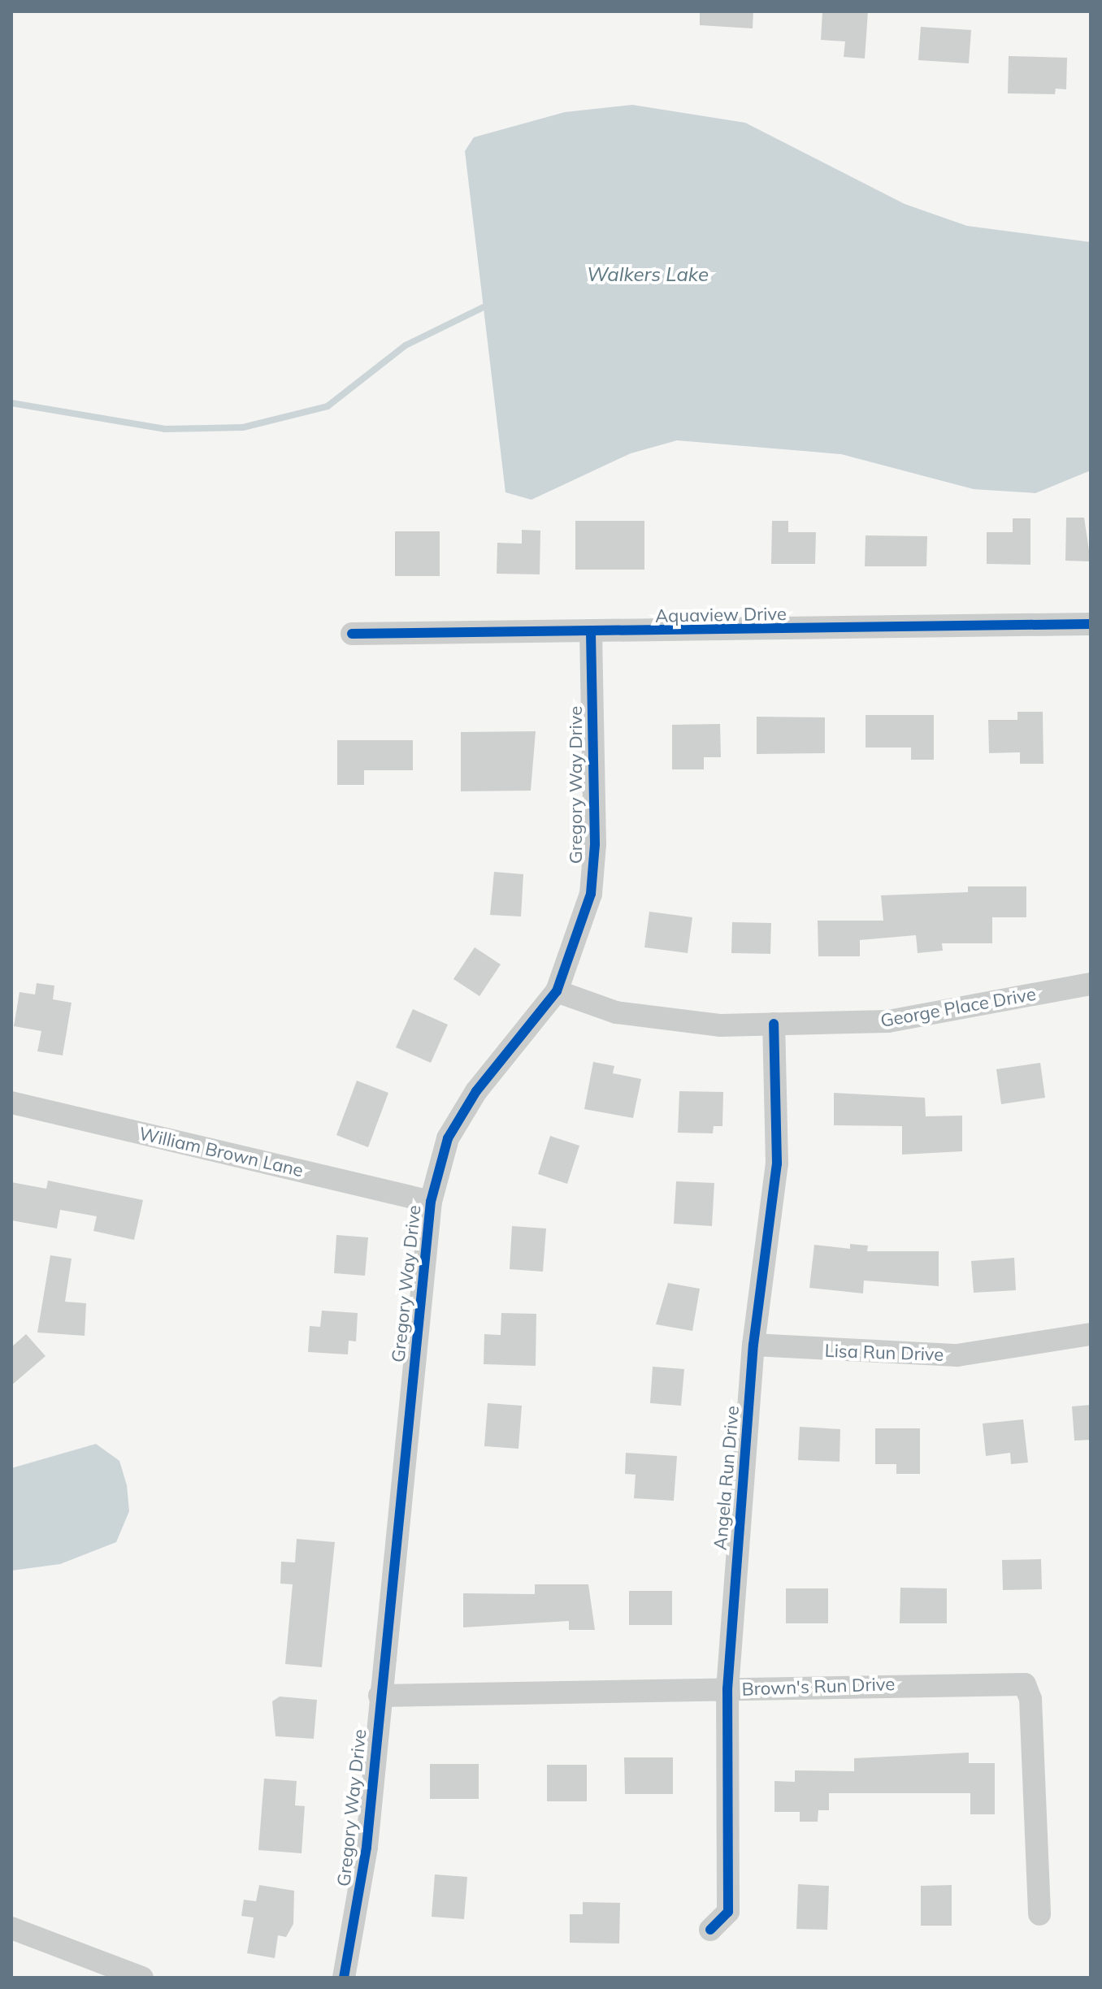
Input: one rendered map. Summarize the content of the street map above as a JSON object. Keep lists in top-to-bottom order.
{
  "streets": {
    "street": [
      "Aquaview Drive",
      "Gregory Way Drive",
      "George Place Drive",
      "William Brown Lane",
      "Lisa Run Drive",
      "Angela Run Drive",
      "Brown's Run Drive"
    ]
  },
  "crossings": [
    ["Aquaview Drive", "Gregory Way Drive"],
    ["Gregory Way Drive", "George Place Drive"],
    ["Gregory Way Drive", "William Brown Lane"],
    ["Gregory Way Drive", "Brown's Run Drive"],
    ["George Place Drive", "Angela Run Drive"],
    ["Lisa Run Drive", "Angela Run Drive"],
    ["Angela Run Drive", "Brown's Run Drive"]
  ],
  "water": ["Walkers Lake"]
}
